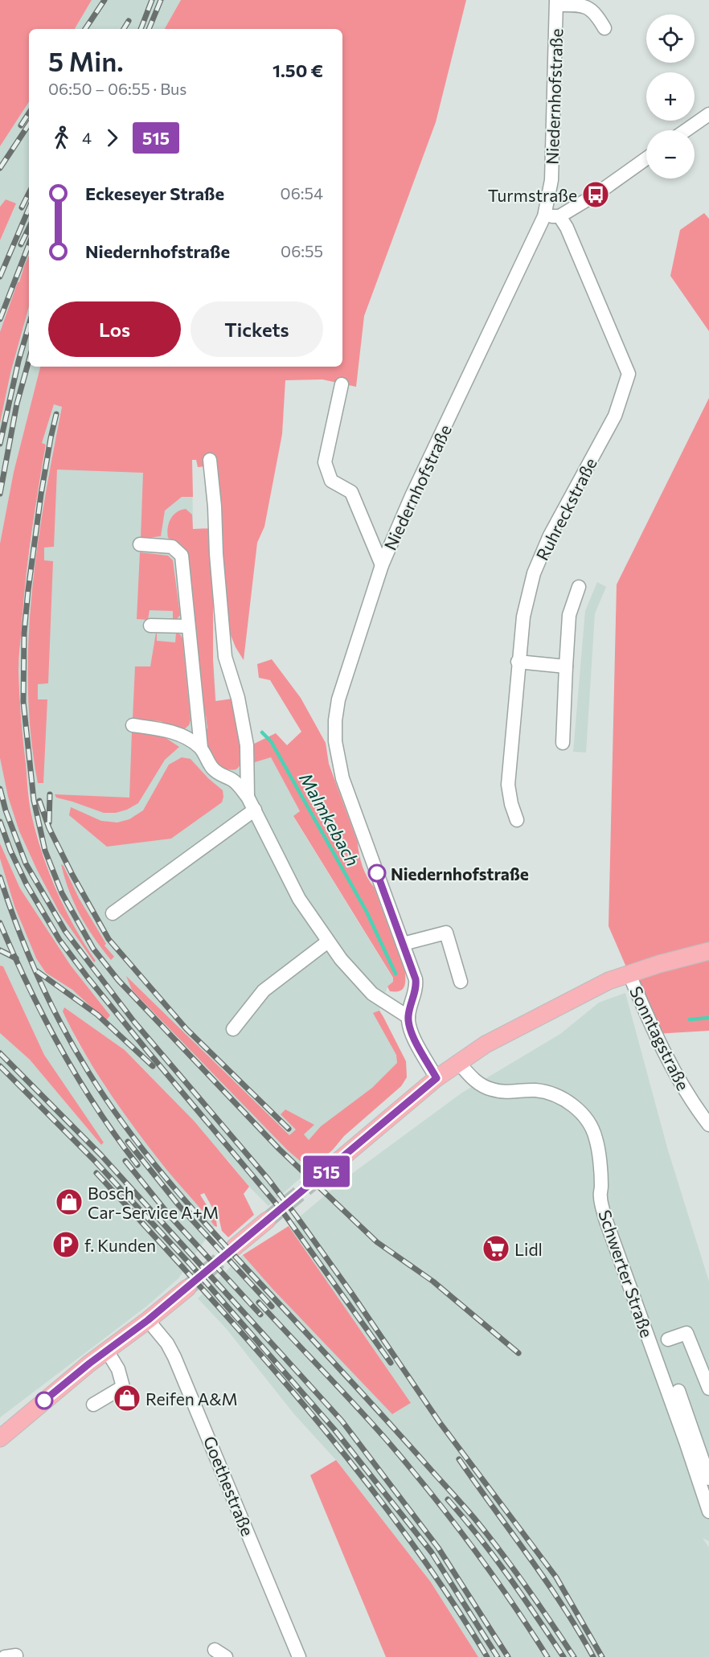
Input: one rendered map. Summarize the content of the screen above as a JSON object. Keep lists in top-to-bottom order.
{
  "streets": {
    "street": [
      "Niedernhofstraße",
      "Ruhreckstraße",
      "Sonntagstraße",
      "Schwerter Straße",
      "Goethestraße"
    ]
  },
  "water": ["Malmkebach"],
  "places": {
    "bus stop": ["Turmstraße"],
    "other": ["Niedernhofstraße"],
    "shop": ["Bosch Car-Service A+M", "Reifen A&M"],
    "parking": ["f. Kunden"],
    "supermarket": ["Lidl"]
  },
  "lines": ["bus line 515"],
  "page": {
    "on_map": "515",
    "map_buttons": ["+", "−"],
    "heading": ["5 Min.", "06:50 – 06:55 · Bus", "1.50 €"],
    "legs": ["4", "515"],
    "list": [
      {
        "name": "Eckeseyer Straße",
        "value": "06:54"
      },
      {
        "name": "Niedernhofstraße",
        "value": "06:55"
      }
    ],
    "buttons": ["Los", "Tickets"]
  }
}
